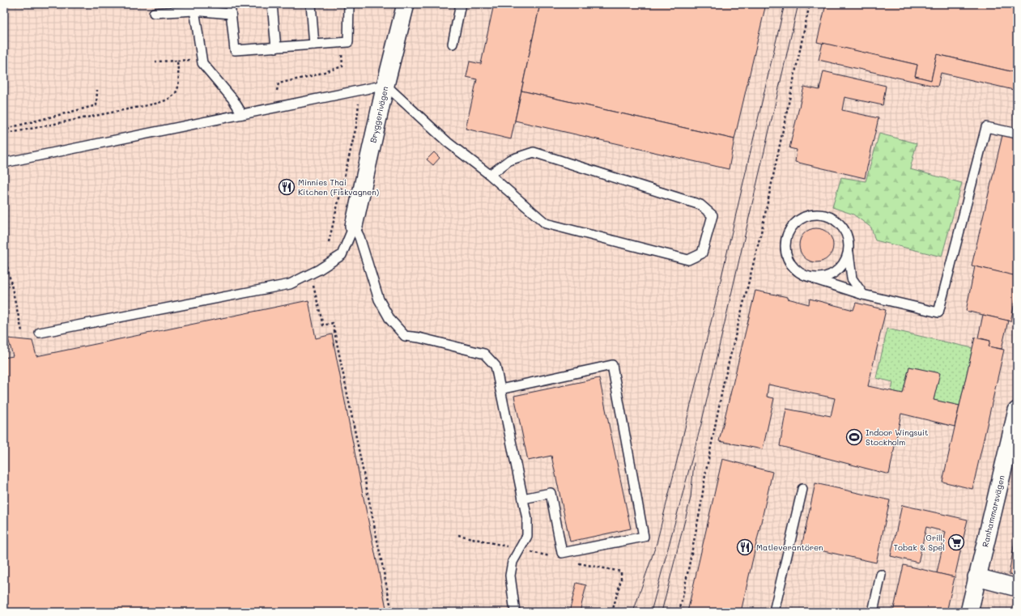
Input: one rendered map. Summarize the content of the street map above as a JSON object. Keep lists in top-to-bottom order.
{
  "streets": {
    "street": ["Bryggerivägen", "Ranhammarsvägen"]
  },
  "places": {
    "restaurant": ["Minnies Thai Kitchen (Fiskvagnen)", "Matleverantören"],
    "sports": ["Indoor Wingsuit Stockholm"],
    "supermarket": ["Grill, Tobak & Spel"]
  }
}
